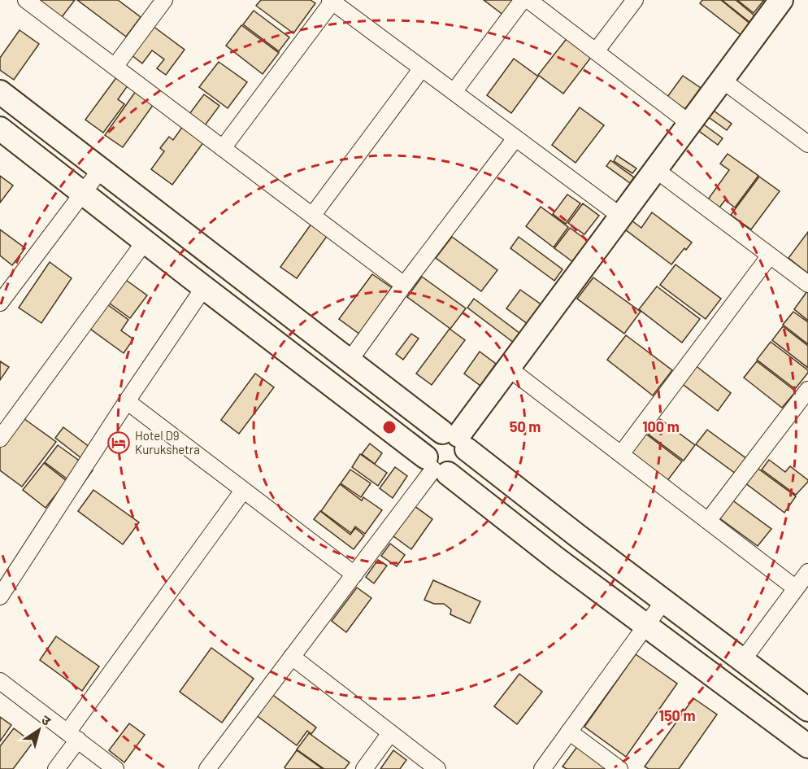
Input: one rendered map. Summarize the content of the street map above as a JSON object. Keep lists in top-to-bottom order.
{
  "places": {
    "hotel": ["Hotel D9 Kurukshetra"]
  },
  "north": "top right",
  "rings": ["50 m", "100 m", "150 m"]
}
